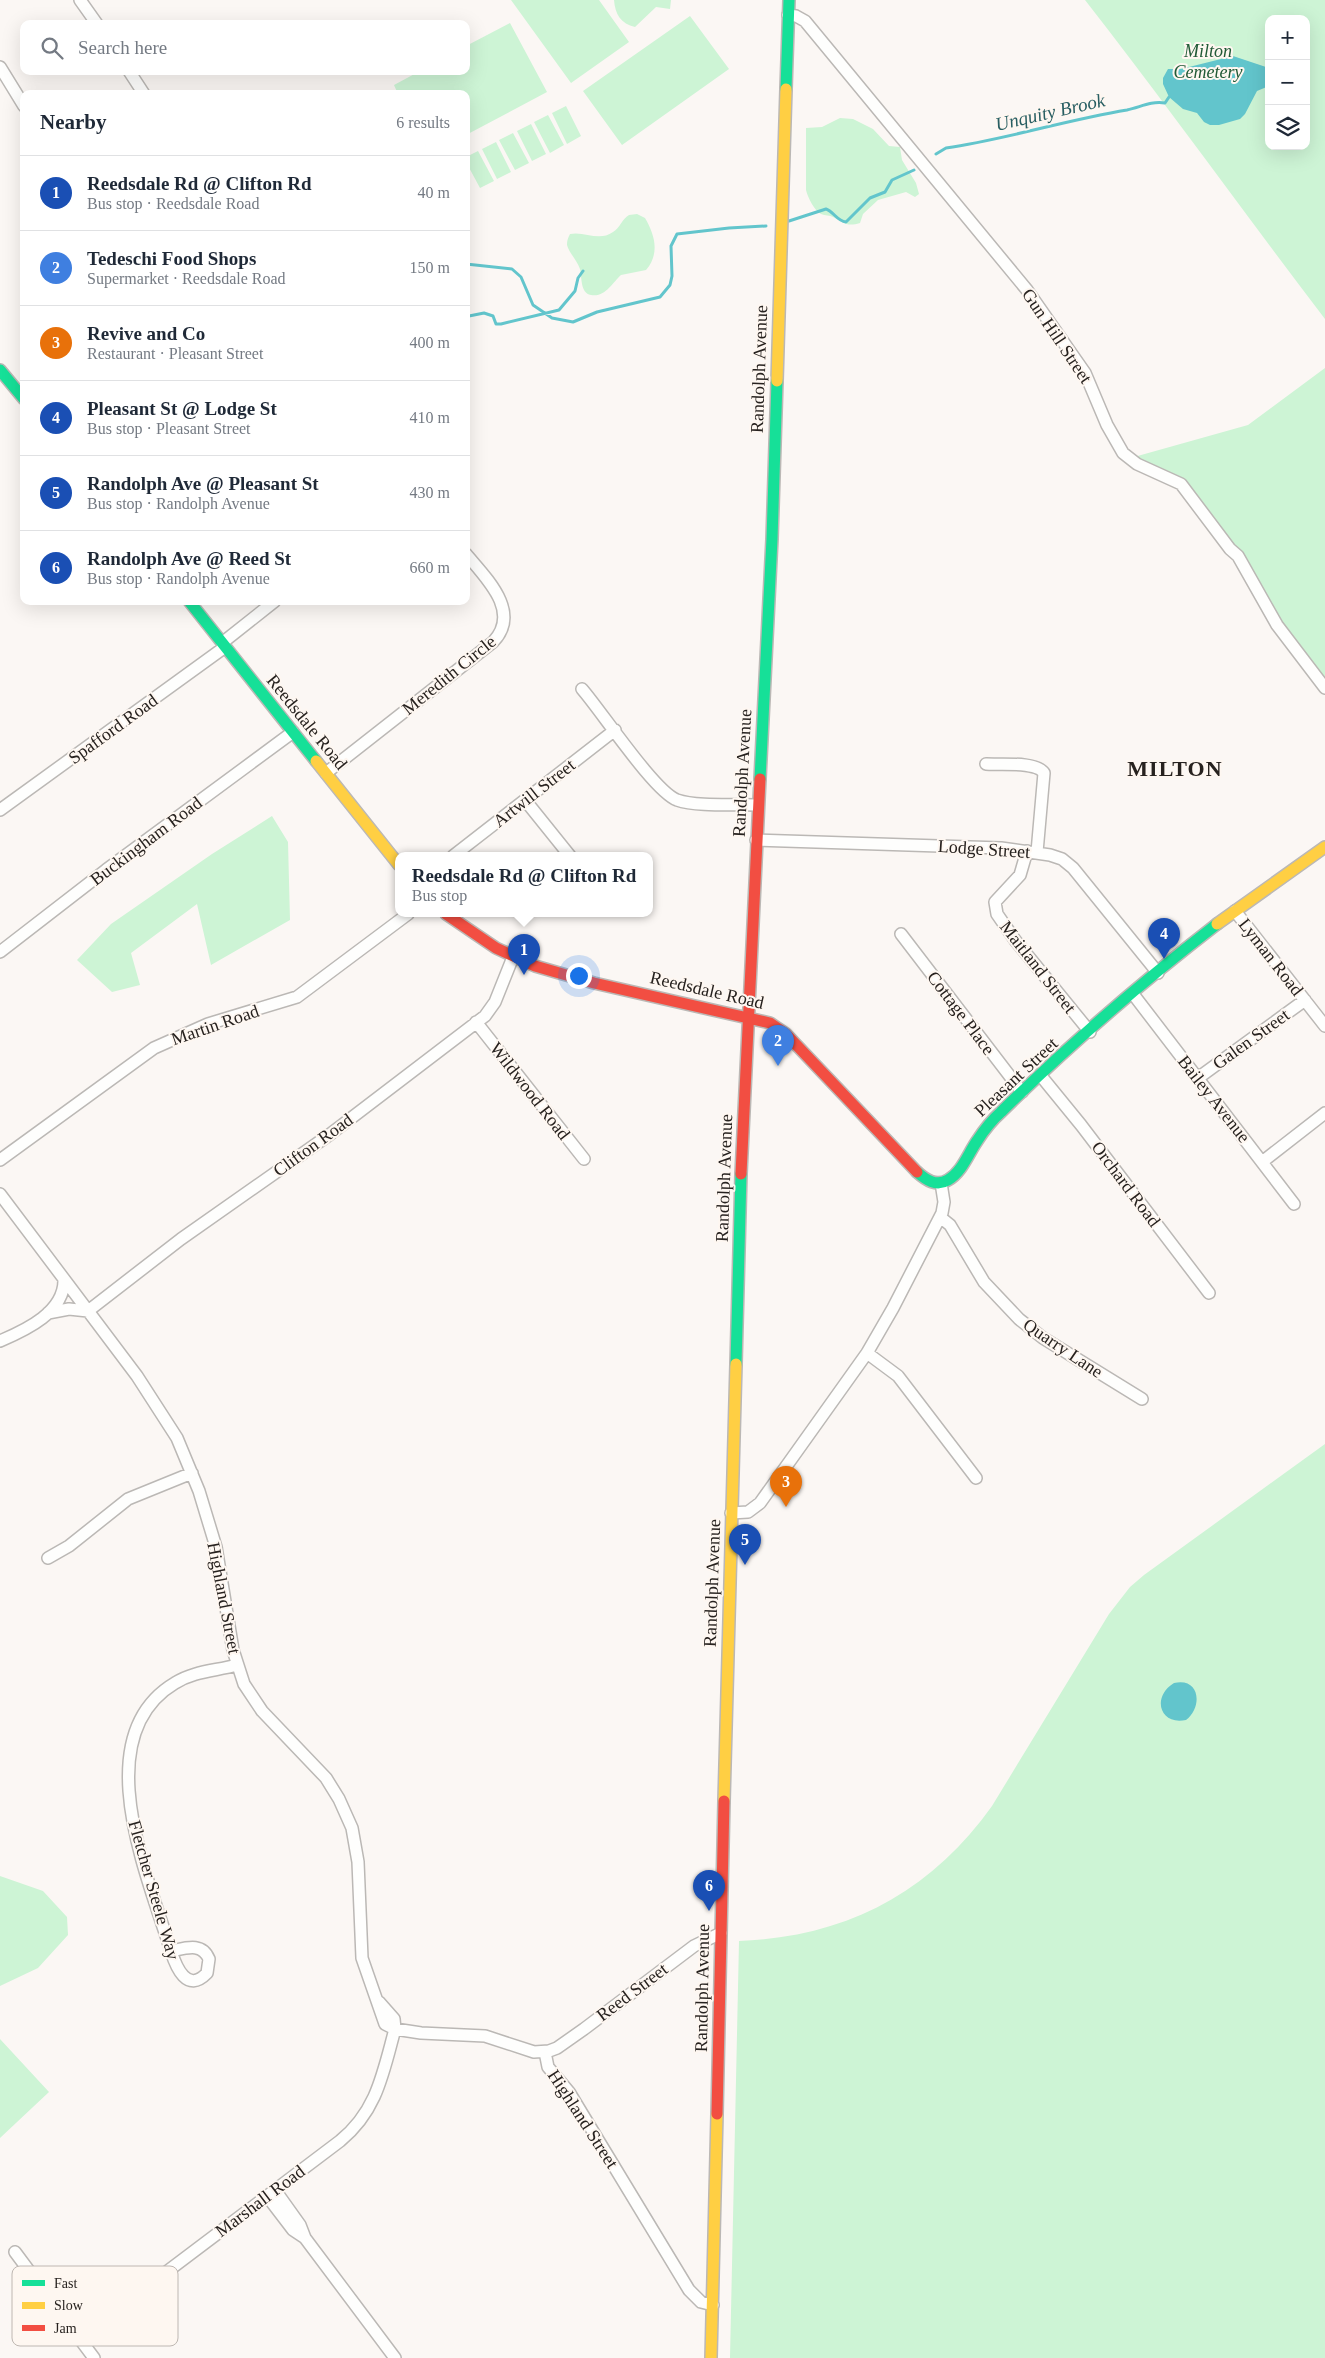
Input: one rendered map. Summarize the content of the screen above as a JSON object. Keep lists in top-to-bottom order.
{
  "streets": {
    "main road": ["Randolph Avenue", "Reedsdale Road", "Pleasant Street"],
    "street": [
      "Gun Hill Street",
      "Meredith Circle",
      "Spafford Road",
      "Artwill Street",
      "Buckingham Road",
      "Lodge Street",
      "Lyman Road",
      "Maitland Street",
      "Cottage Place",
      "Martin Road",
      "Galen Street",
      "Wildwood Road",
      "Bailey Avenue",
      "Clifton Road",
      "Orchard Road",
      "Quarry Lane",
      "Highland Street",
      "Fletcher Steele Way",
      "Reed Street",
      "Marshall Road"
    ]
  },
  "crossings": [
    ["Gun Hill Street", "Randolph Avenue"],
    ["Randolph Avenue", "Reedsdale Road"],
    ["Randolph Avenue", "Lodge Street"],
    ["Randolph Avenue", "Highland Street"],
    ["Randolph Avenue", "Reed Street"],
    ["Meredith Circle", "Reedsdale Road"],
    ["Reedsdale Road", "Spafford Road"],
    ["Reedsdale Road", "Buckingham Road"],
    ["Reedsdale Road", "Pleasant Street"],
    ["Reedsdale Road", "Clifton Road"],
    ["Lodge Street", "Maitland Street"],
    ["Lodge Street", "Pleasant Street"],
    ["Lyman Road", "Galen Street"],
    ["Lyman Road", "Pleasant Street"],
    ["Maitland Street", "Pleasant Street"],
    ["Cottage Place", "Pleasant Street"],
    ["Galen Street", "Bailey Avenue"],
    ["Pleasant Street", "Bailey Avenue"],
    ["Pleasant Street", "Orchard Road"],
    ["Wildwood Road", "Clifton Road"],
    ["Clifton Road", "Highland Street"],
    ["Highland Street", "Fletcher Steele Way"],
    ["Highland Street", "Reed Street"],
    ["Highland Street", "Marshall Road"]
  ],
  "districts": ["MILTON"],
  "water": ["Unquity Brook"],
  "parks": ["Milton Cemetery"],
  "legend": ["Fast", "Slow", "Jam"],
  "page": {
    "map_buttons": ["+", "−"],
    "search": "Search here",
    "heading": ["Nearby", "6 results"],
    "list": [
      {
        "mark": "1",
        "name": "Reedsdale Rd @ Clifton Rd",
        "note": "Bus stop · Reedsdale Road",
        "value": "40 m"
      },
      {
        "mark": "2",
        "name": "Tedeschi Food Shops",
        "note": "Supermarket · Reedsdale Road",
        "value": "150 m"
      },
      {
        "mark": "3",
        "name": "Revive and Co",
        "note": "Restaurant · Pleasant Street",
        "value": "400 m"
      },
      {
        "mark": "4",
        "name": "Pleasant St @ Lodge St",
        "note": "Bus stop · Pleasant Street",
        "value": "410 m"
      },
      {
        "mark": "5",
        "name": "Randolph Ave @ Pleasant St",
        "note": "Bus stop · Randolph Avenue",
        "value": "430 m"
      },
      {
        "mark": "6",
        "name": "Randolph Ave @ Reed St",
        "note": "Bus stop · Randolph Avenue",
        "value": "660 m"
      }
    ],
    "popup": ["Reedsdale Rd @ Clifton Rd", "Bus stop"],
    "pins": [
      "4",
      "1",
      "2",
      "3",
      "5",
      "6"
    ]
  }
}
